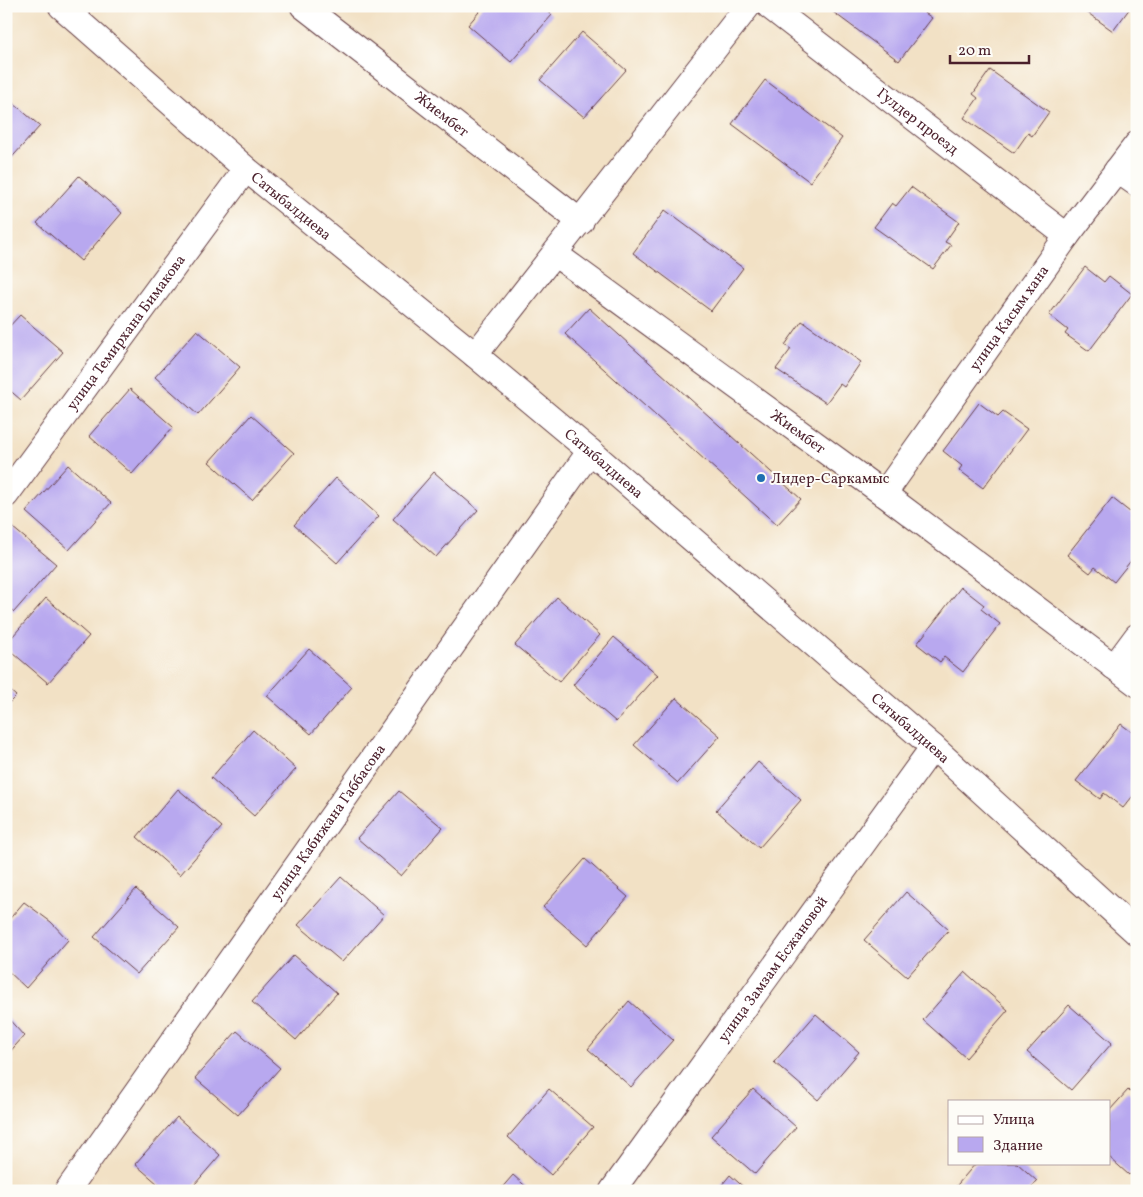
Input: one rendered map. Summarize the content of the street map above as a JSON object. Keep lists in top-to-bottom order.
{
  "streets": {
    "street": [
      "Жиембет",
      "Гулдер проезд",
      "Сатыбалдиева",
      "улица Касым хана",
      "улица Темирхана Бимакова",
      "улица Кабижана Габбасова",
      "улица Замзам Есжановой"
    ]
  },
  "crossings": [
    ["Жиембет", "улица Касым хана"],
    ["Гулдер проезд", "улица Касым хана"],
    ["Сатыбалдиева", "улица Темирхана Бимакова"],
    ["Сатыбалдиева", "улица Кабижана Габбасова"],
    ["Сатыбалдиева", "улица Замзам Есжановой"]
  ],
  "places": ["Лидер-Саркамыс"],
  "legend": ["Улица", "Здание"],
  "scale_bar": "20 m"
}
